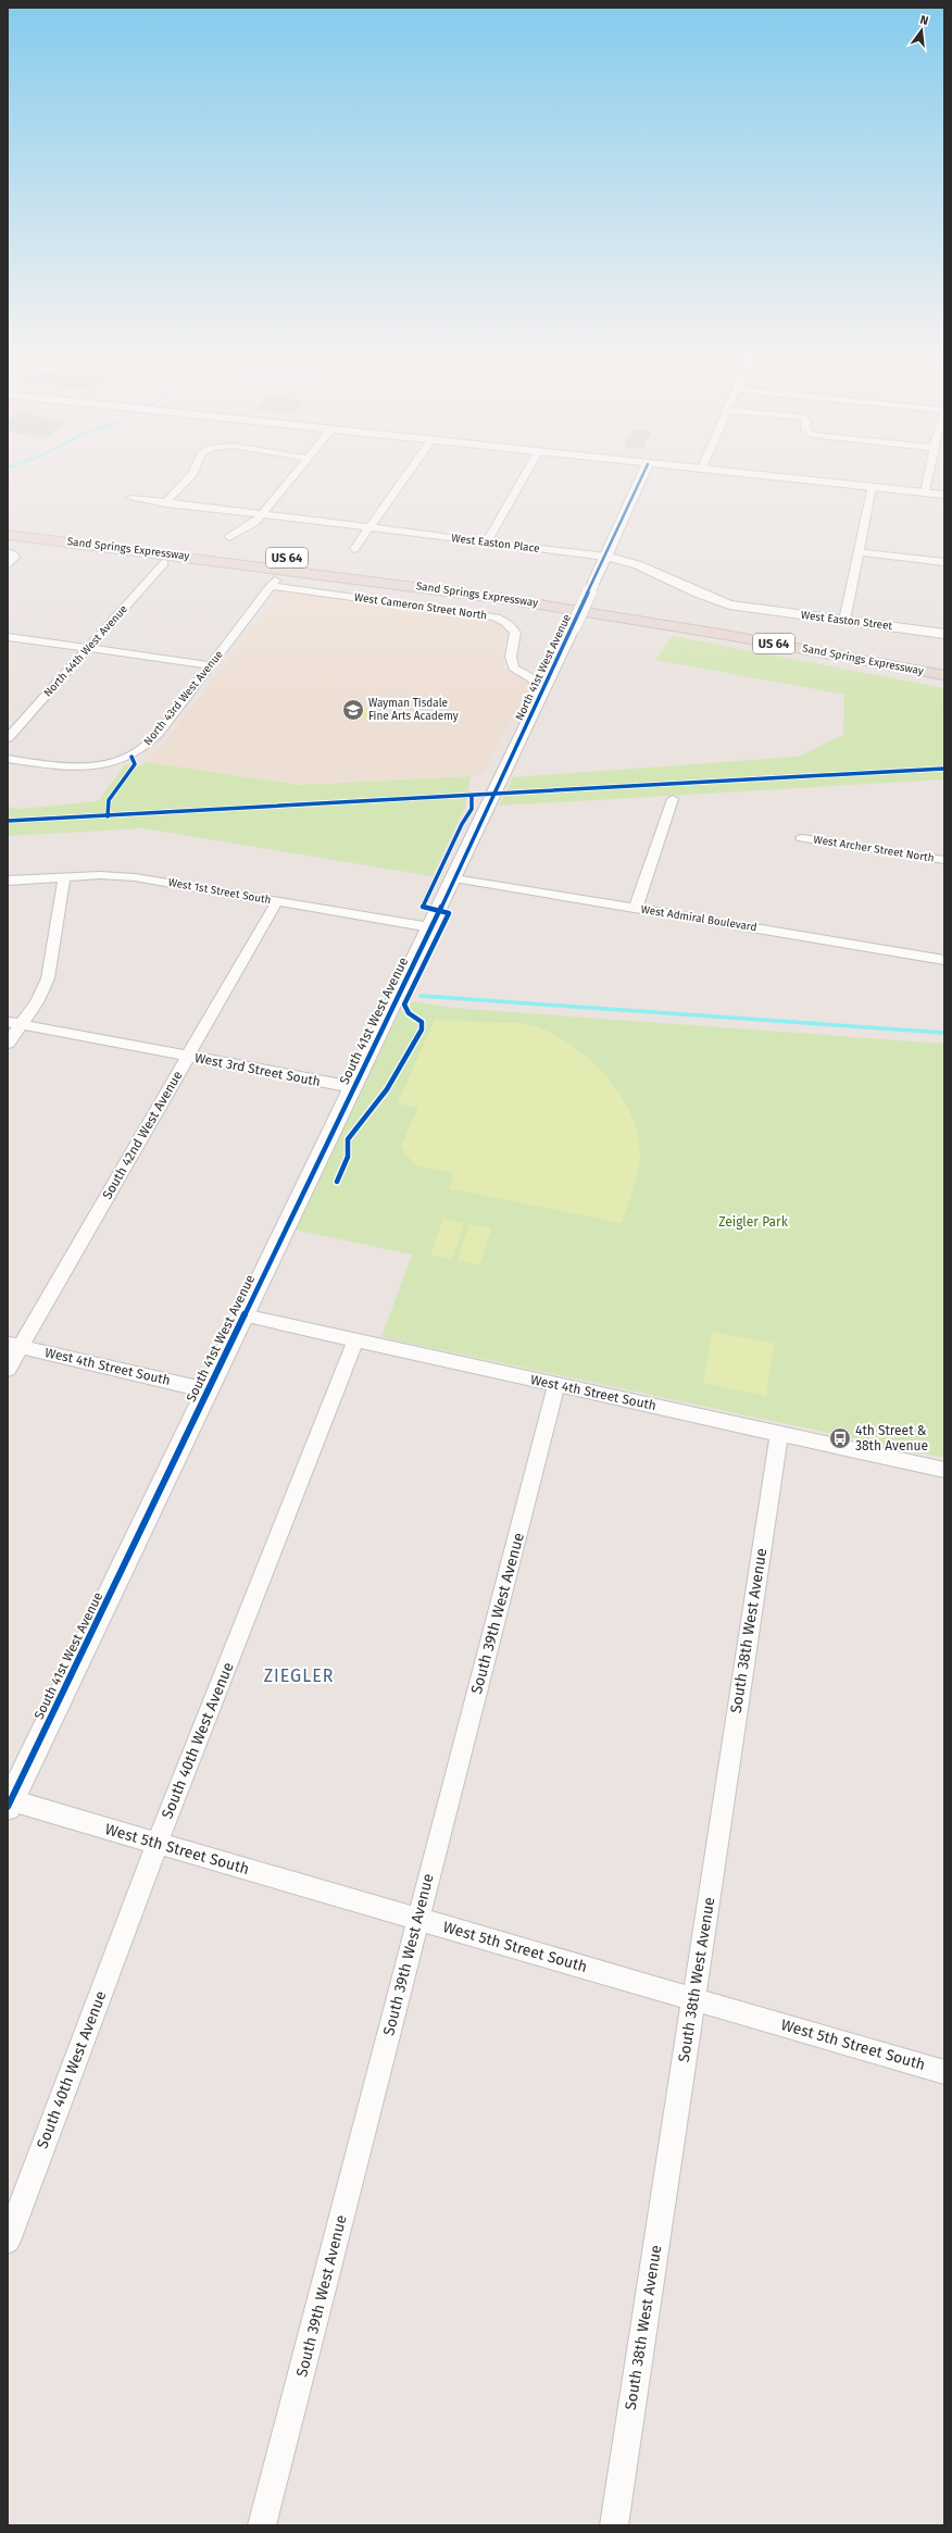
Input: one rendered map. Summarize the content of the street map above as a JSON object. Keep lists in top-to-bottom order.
{
  "streets": {
    "highway": ["Sand Springs Expressway", "US 64"],
    "street": [
      "West Easton Place",
      "West Cameron Street North",
      "West Easton Street",
      "North 44th West Avenue",
      "North 41st West Avenue",
      "North 43rd West Avenue",
      "West Archer Street North",
      "West 1st Street South",
      "West Admiral Boulevard",
      "South 41st West Avenue",
      "West 3rd Street South",
      "South 42nd West Avenue",
      "West 4th Street South",
      "South 39th West Avenue",
      "South 38th West Avenue",
      "South 40th West Avenue",
      "West 5th Street South"
    ]
  },
  "crossings": [
    ["West Easton Place", "West Easton Street"],
    ["West Easton Place", "North 41st West Avenue"],
    ["West Cameron Street North", "North 41st West Avenue"],
    ["West Cameron Street North", "North 43rd West Avenue"],
    ["North 41st West Avenue", "West Admiral Boulevard"],
    ["North 41st West Avenue", "South 41st West Avenue"],
    ["West 1st Street South", "South 41st West Avenue"],
    ["West 1st Street South", "South 42nd West Avenue"],
    ["West Admiral Boulevard", "South 41st West Avenue"],
    ["South 41st West Avenue", "West 3rd Street South"],
    ["South 41st West Avenue", "West 4th Street South"],
    ["South 41st West Avenue", "West 5th Street South"],
    ["West 3rd Street South", "South 42nd West Avenue"],
    ["South 42nd West Avenue", "West 4th Street South"],
    ["West 4th Street South", "South 39th West Avenue"],
    ["West 4th Street South", "South 38th West Avenue"],
    ["West 4th Street South", "South 40th West Avenue"],
    ["South 39th West Avenue", "West 5th Street South"],
    ["South 38th West Avenue", "West 5th Street South"],
    ["South 40th West Avenue", "West 5th Street South"]
  ],
  "districts": ["ZIEGLER"],
  "parks": ["Zeigler Park"],
  "places": {
    "school or university": ["Wayman Tisdale Fine Arts Academy"],
    "bus stop": ["4th Street & 38th Avenue"]
  },
  "north": "top"
}
